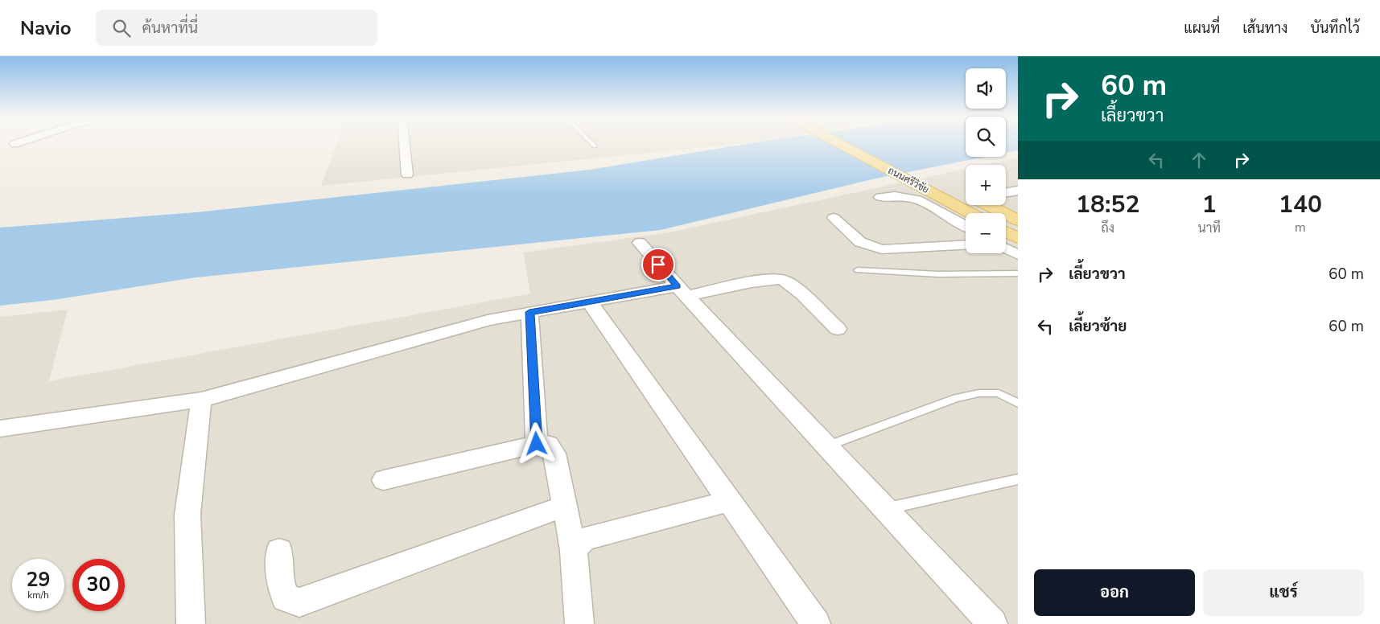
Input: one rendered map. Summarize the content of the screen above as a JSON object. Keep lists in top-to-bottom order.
{
  "streets": {
    "main road": ["ถนนศรีวิชัย"]
  },
  "page": {
    "header": "Navio",
    "search": "ค้นหาที่นี่",
    "nav": ["แผนที่", "เส้นทาง", "บันทึกไว้"],
    "turn": ["60 m", "เลี้ยวขวา"],
    "map_buttons": ["+", "−"],
    "eta": [
      "18:52",
      "ถึง",
      "1",
      "นาที",
      "140",
      "m"
    ],
    "list": [
      {
        "name": "เลี้ยวขวา",
        "value": "60 m"
      },
      {
        "name": "เลี้ยวซ้าย",
        "value": "60 m"
      }
    ],
    "speed": "29 km/h",
    "limit": "30",
    "buttons": ["ออก", "แชร์"]
  }
}
